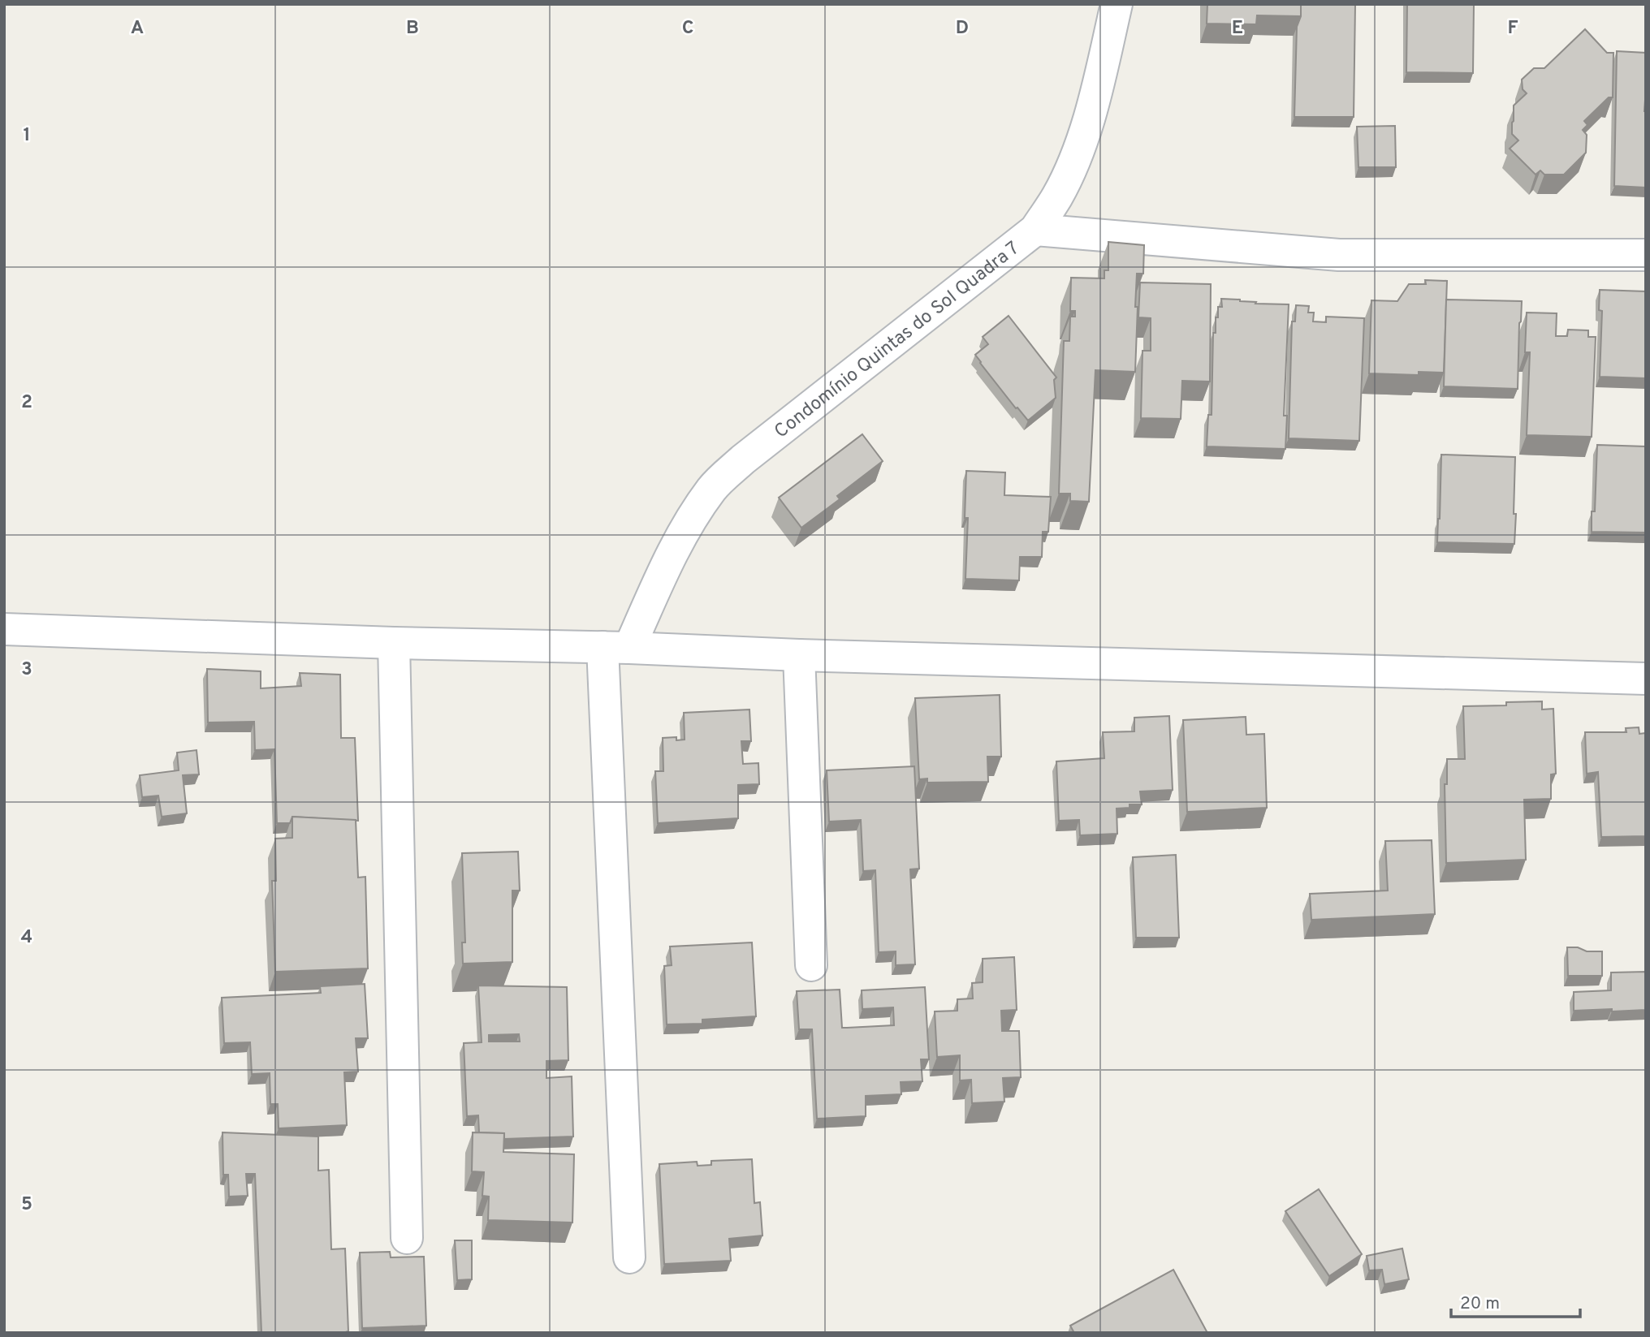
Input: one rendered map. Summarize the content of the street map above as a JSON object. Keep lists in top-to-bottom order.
{
  "streets": {
    "street": ["Condomínio Quintas do Sol Quadra 7"]
  },
  "scale_bar": "20 m",
  "grid": {
    "columns": [
      "A",
      "B",
      "C",
      "D",
      "E",
      "F"
    ],
    "rows": [
      "1",
      "2",
      "3",
      "4",
      "5"
    ]
  }
}
